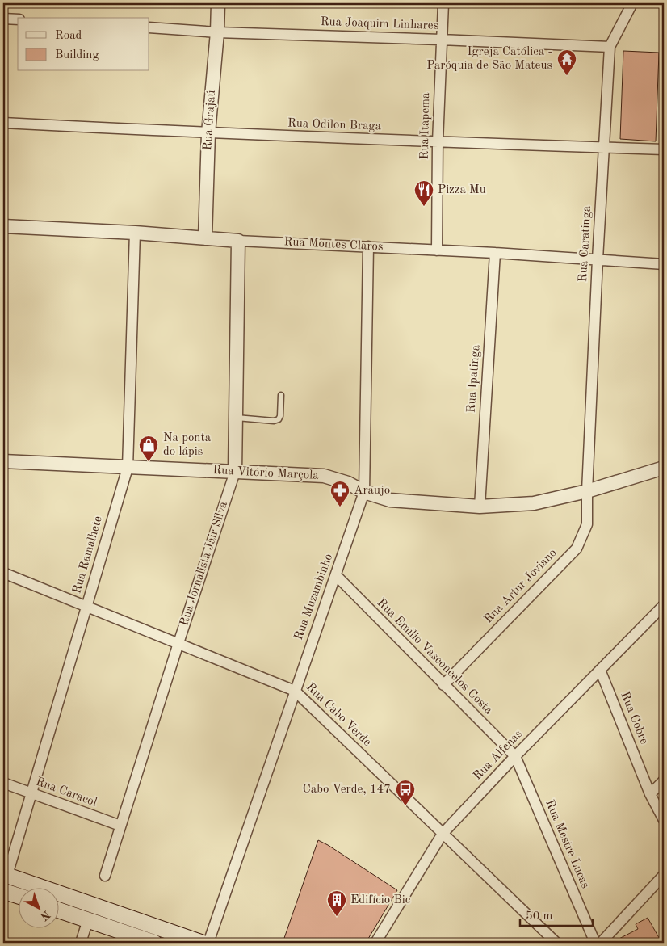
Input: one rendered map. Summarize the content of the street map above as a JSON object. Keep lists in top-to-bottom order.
{
  "streets": {
    "street": [
      "Rua Joaquim Linhares",
      "Rua Grajaú",
      "Rua Odilon Braga",
      "Rua Itapema",
      "Rua Caratinga",
      "Rua Montes Claros",
      "Rua Ipatinga",
      "Rua Vitório Marçola",
      "Rua Ramalhete",
      "Rua Jornalista Jair Silva",
      "Rua Artur Joviano",
      "Rua Muzambinho",
      "Rua Emilio Vasconcelos Costa",
      "Rua Cabo Verde",
      "Rua Cobre",
      "Rua Alfenas",
      "Rua Caracol",
      "Rua Mestre Lucas"
    ]
  },
  "crossings": [
    ["Rua Joaquim Linhares", "Rua Grajaú"],
    ["Rua Joaquim Linhares", "Rua Itapema"],
    ["Rua Joaquim Linhares", "Rua Caratinga"],
    ["Rua Grajaú", "Rua Odilon Braga"],
    ["Rua Grajaú", "Rua Montes Claros"],
    ["Rua Odilon Braga", "Rua Itapema"],
    ["Rua Odilon Braga", "Rua Caratinga"],
    ["Rua Itapema", "Rua Montes Claros"],
    ["Rua Caratinga", "Rua Montes Claros"],
    ["Rua Caratinga", "Rua Vitório Marçola"],
    ["Rua Caratinga", "Rua Artur Joviano"],
    ["Rua Montes Claros", "Rua Ipatinga"],
    ["Rua Montes Claros", "Rua Ramalhete"],
    ["Rua Montes Claros", "Rua Jornalista Jair Silva"],
    ["Rua Montes Claros", "Rua Muzambinho"],
    ["Rua Ipatinga", "Rua Vitório Marçola"],
    ["Rua Vitório Marçola", "Rua Ramalhete"],
    ["Rua Vitório Marçola", "Rua Jornalista Jair Silva"],
    ["Rua Vitório Marçola", "Rua Artur Joviano"],
    ["Rua Vitório Marçola", "Rua Muzambinho"],
    ["Rua Ramalhete", "Rua Cabo Verde"],
    ["Rua Ramalhete", "Rua Caracol"],
    ["Rua Jornalista Jair Silva", "Rua Cabo Verde"],
    ["Rua Jornalista Jair Silva", "Rua Caracol"],
    ["Rua Artur Joviano", "Rua Emilio Vasconcelos Costa"],
    ["Rua Muzambinho", "Rua Emilio Vasconcelos Costa"],
    ["Rua Muzambinho", "Rua Cabo Verde"],
    ["Rua Emilio Vasconcelos Costa", "Rua Alfenas"],
    ["Rua Emilio Vasconcelos Costa", "Rua Mestre Lucas"],
    ["Rua Cabo Verde", "Rua Alfenas"],
    ["Rua Cobre", "Rua Alfenas"],
    ["Rua Alfenas", "Rua Mestre Lucas"]
  ],
  "places": {
    "temple": ["Igreja Católica - Paróquia de São Mateus"],
    "restaurant": ["Pizza Mu"],
    "shop": ["Na ponta do lápis"],
    "pharmacy": ["Araujo"],
    "bus stop": ["Cabo Verde, 147"],
    "building": ["Edifício Bic"]
  },
  "legend": ["Road", "Building"],
  "scale_bar": "50 m",
  "north": "bottom right"
}
